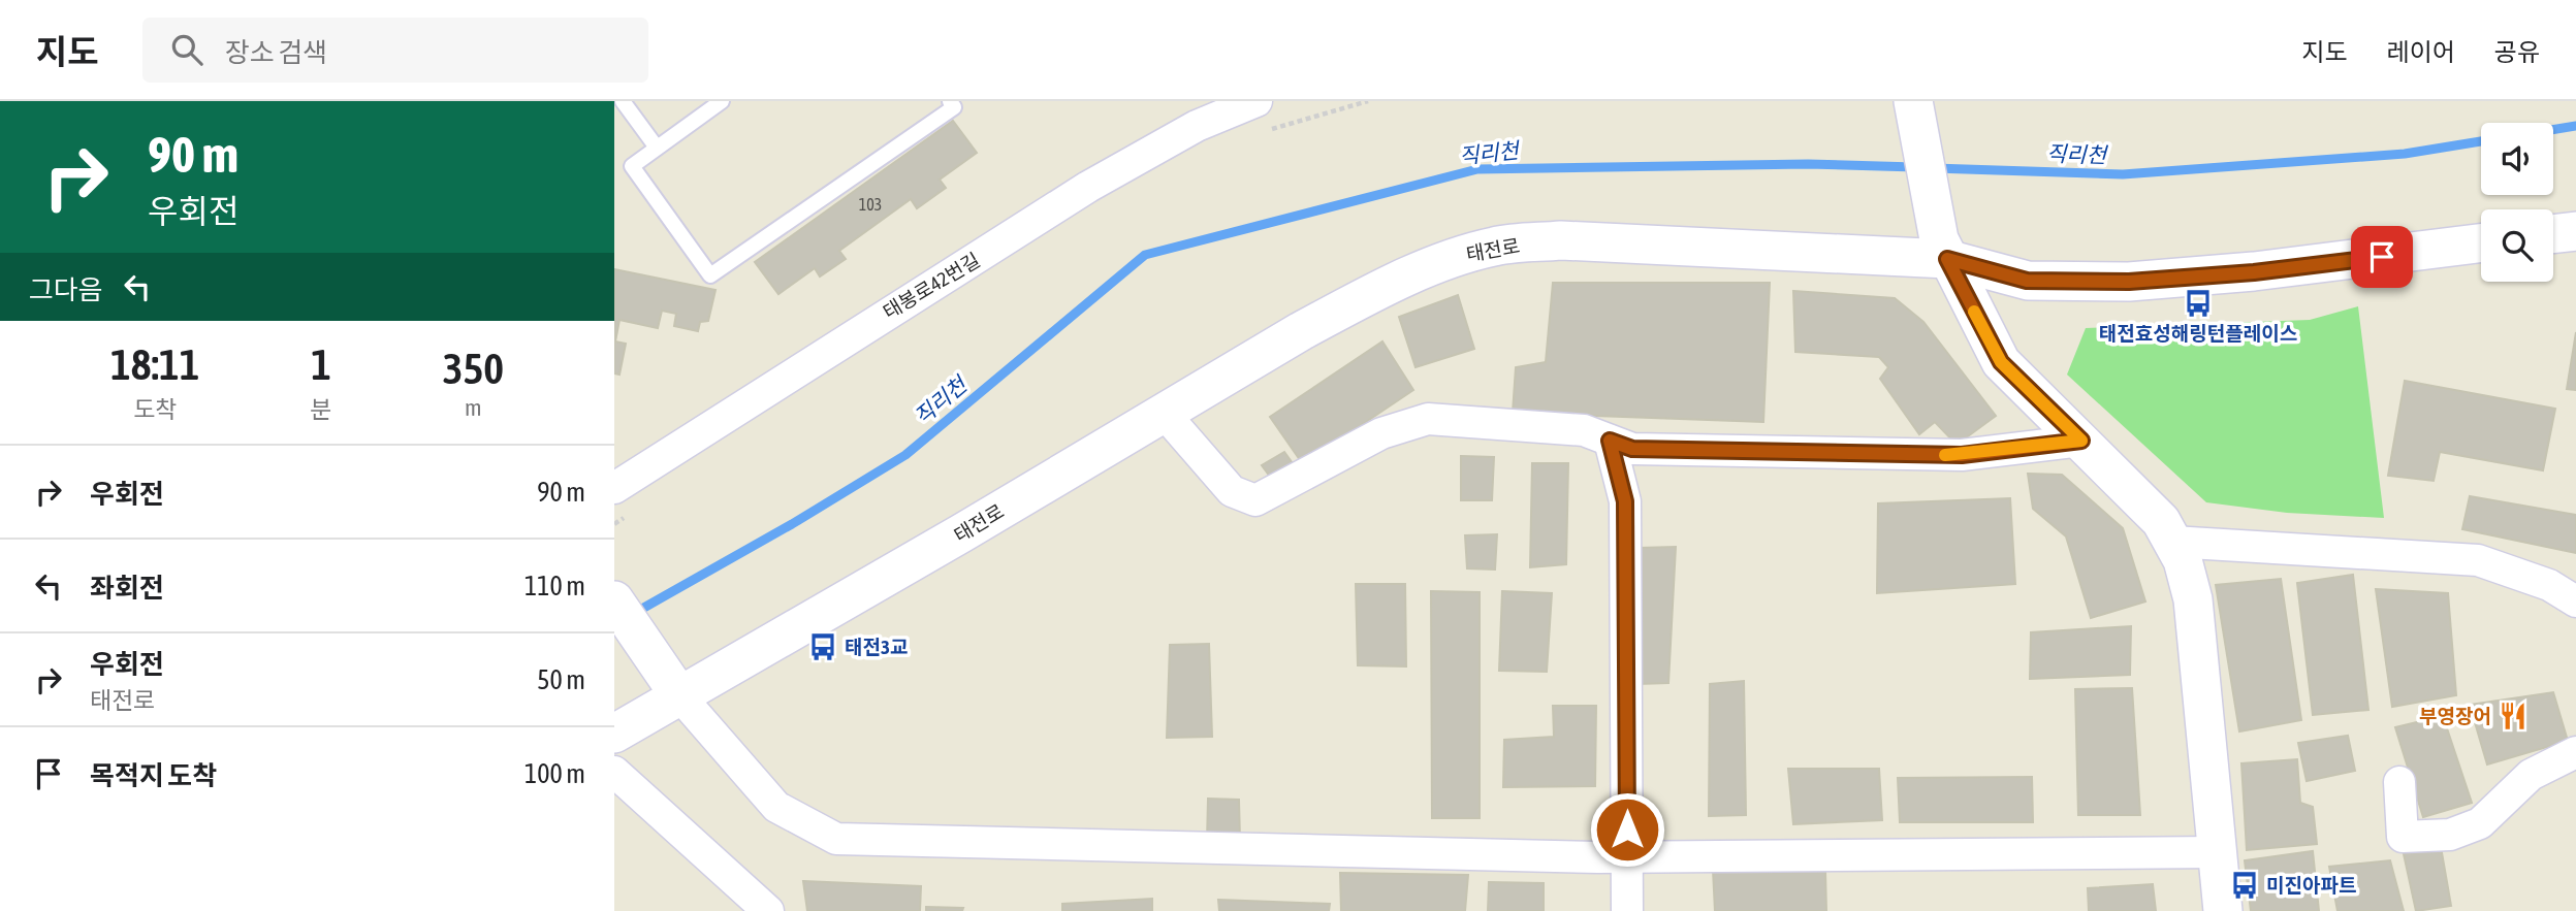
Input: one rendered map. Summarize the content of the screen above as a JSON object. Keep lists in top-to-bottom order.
{
  "streets": {
    "street": ["태전로", "태봉로42번길"]
  },
  "water": ["직리천"],
  "places": {
    "bus stop": ["태전효성해링턴플레이스", "태전3교", "미진아파트"],
    "restaurant": ["부영장어"]
  },
  "house_numbers": ["103"],
  "page": {
    "header": "지도",
    "search": "장소 검색",
    "nav": ["지도", "레이어", "공유"],
    "turn": ["90 m", "우회전"],
    "then": "그다음",
    "eta": [
      "18:11",
      "도착",
      "1",
      "분",
      "350",
      "m"
    ],
    "list": [
      {
        "name": "우회전",
        "value": "90 m"
      },
      {
        "name": "좌회전",
        "value": "110 m"
      },
      {
        "name": "우회전",
        "note": "태전로",
        "value": "50 m"
      },
      {
        "name": "목적지 도착",
        "value": "100 m"
      }
    ]
  }
}
